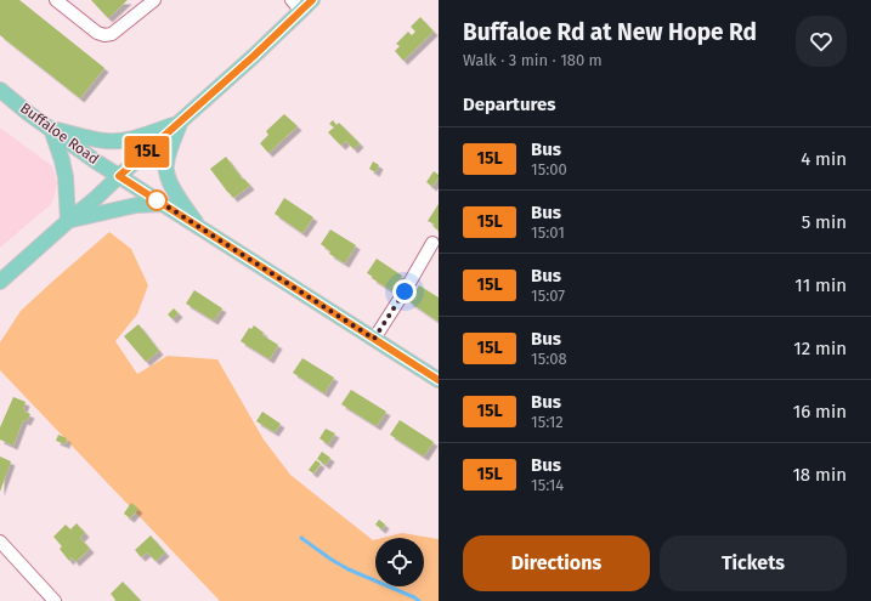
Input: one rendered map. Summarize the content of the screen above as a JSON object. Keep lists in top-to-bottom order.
{
  "streets": {
    "main road": ["Buffaloe Road"]
  },
  "lines": ["bus line 15L"],
  "page": {
    "on_map": "15L",
    "heading": [
      ["Buffaloe Rd at New Hope Rd", "Walk · 3 min · 180 m"],
      "Departures"
    ],
    "list": [
      {
        "mark": "15L",
        "name": "Bus",
        "note": "15:00",
        "value": "4 min"
      },
      {
        "mark": "15L",
        "name": "Bus",
        "note": "15:01",
        "value": "5 min"
      },
      {
        "mark": "15L",
        "name": "Bus",
        "note": "15:07",
        "value": "11 min"
      },
      {
        "mark": "15L",
        "name": "Bus",
        "note": "15:08",
        "value": "12 min"
      },
      {
        "mark": "15L",
        "name": "Bus",
        "note": "15:12",
        "value": "16 min"
      },
      {
        "mark": "15L",
        "name": "Bus",
        "note": "15:14",
        "value": "18 min"
      }
    ],
    "buttons": ["Directions", "Tickets"]
  }
}
